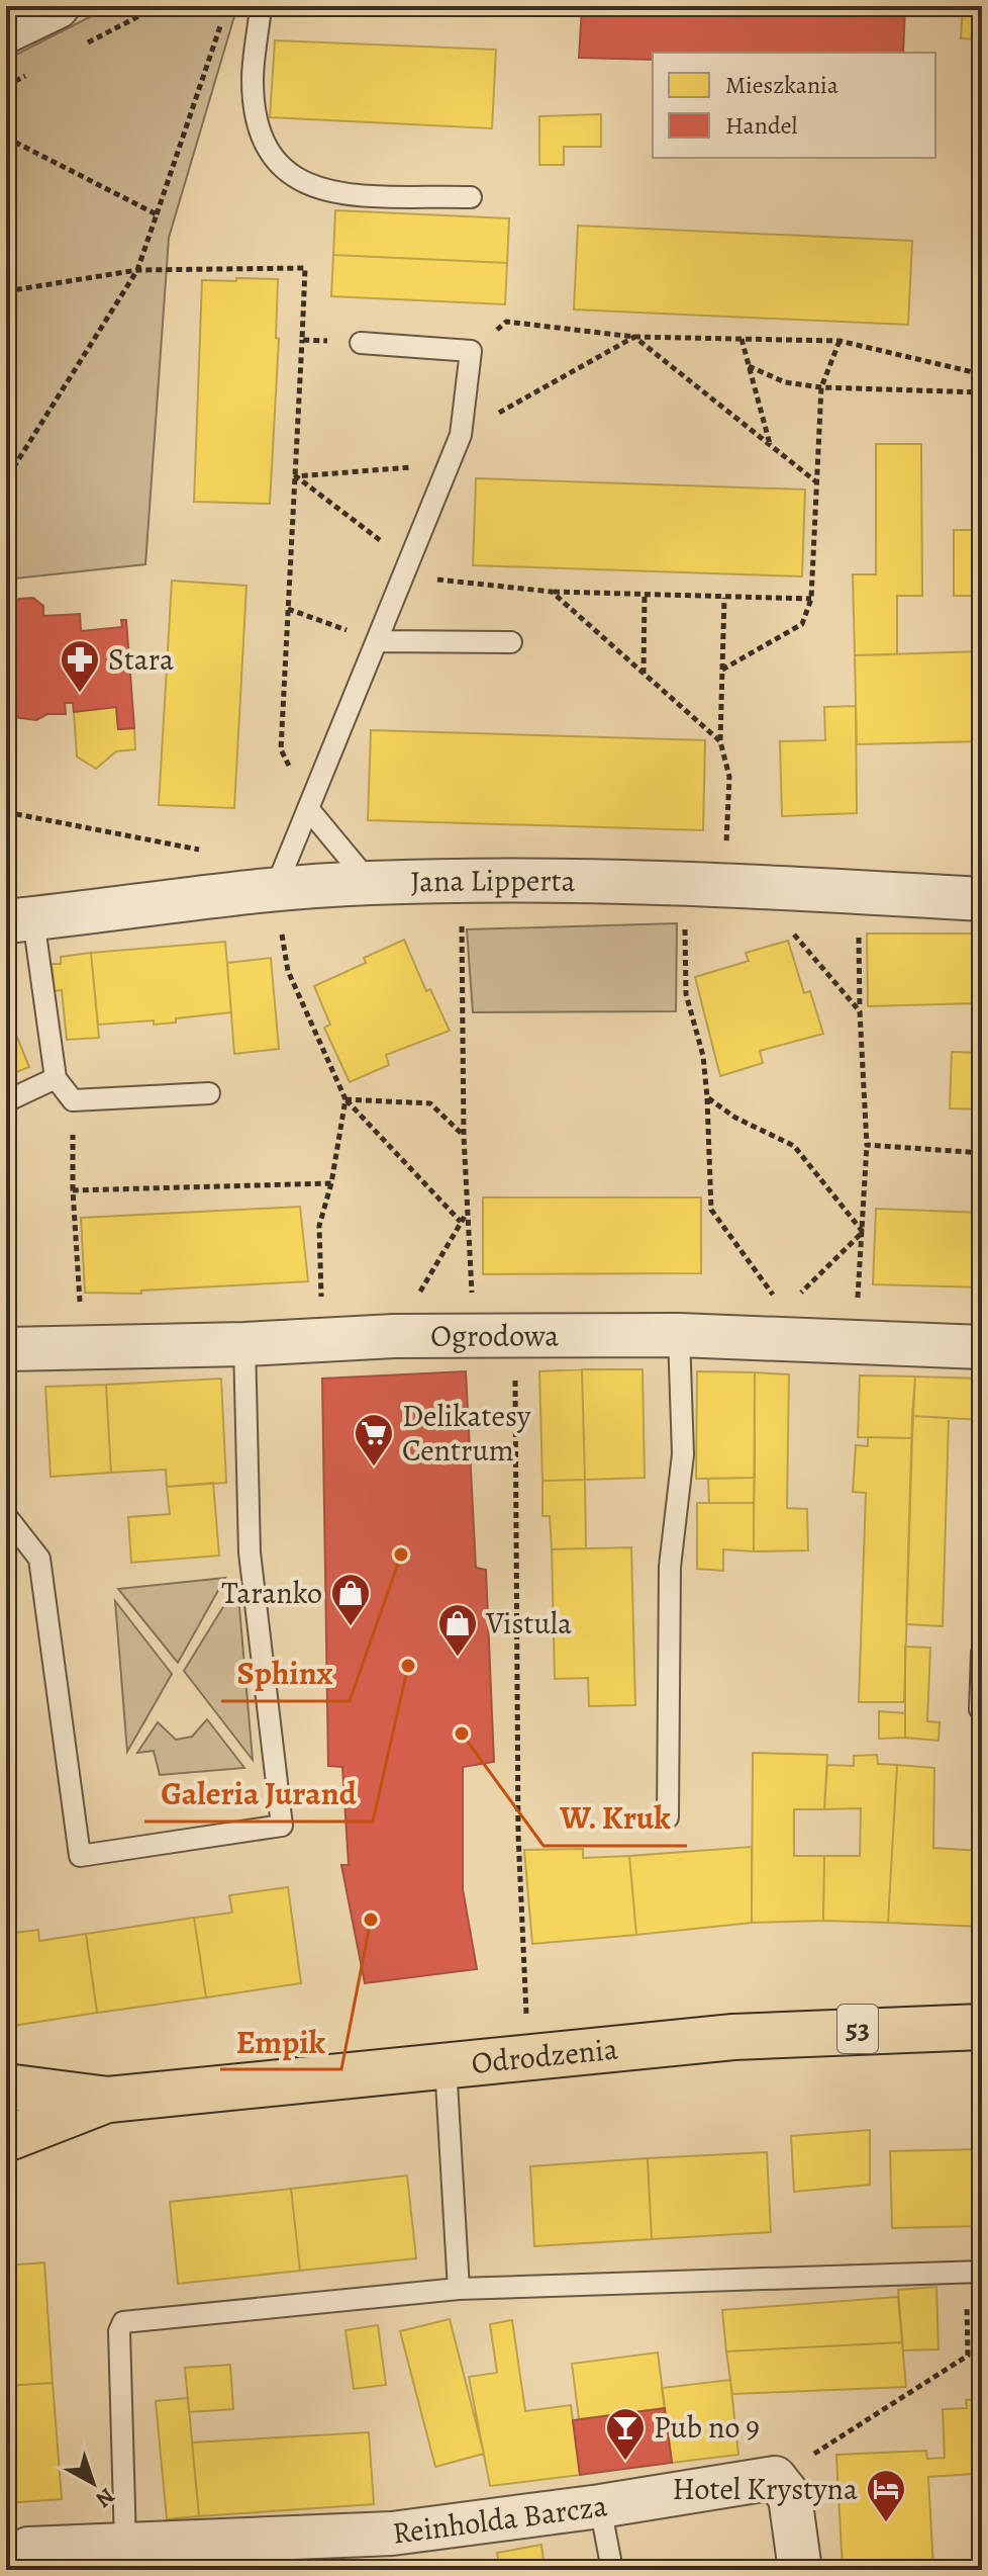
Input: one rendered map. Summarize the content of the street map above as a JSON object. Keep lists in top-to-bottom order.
{
  "streets": {
    "main road": ["53", "Odrodzenia"],
    "street": ["Jana Lipperta", "Ogrodowa", "Reinholda Barcza"]
  },
  "places": {
    "pharmacy": ["Stara"],
    "supermarket": ["Delikatesy Centrum"],
    "other": [
      "Sphinx",
      "Galeria Jurand",
      "W. Kruk",
      "Empik"
    ],
    "shop": ["Taranko", "Vistula"],
    "bar": ["Pub no 9"],
    "hotel": ["Hotel Krystyna"]
  },
  "legend": ["Mieszkania", "Handel"],
  "north": "bottom right"
}
